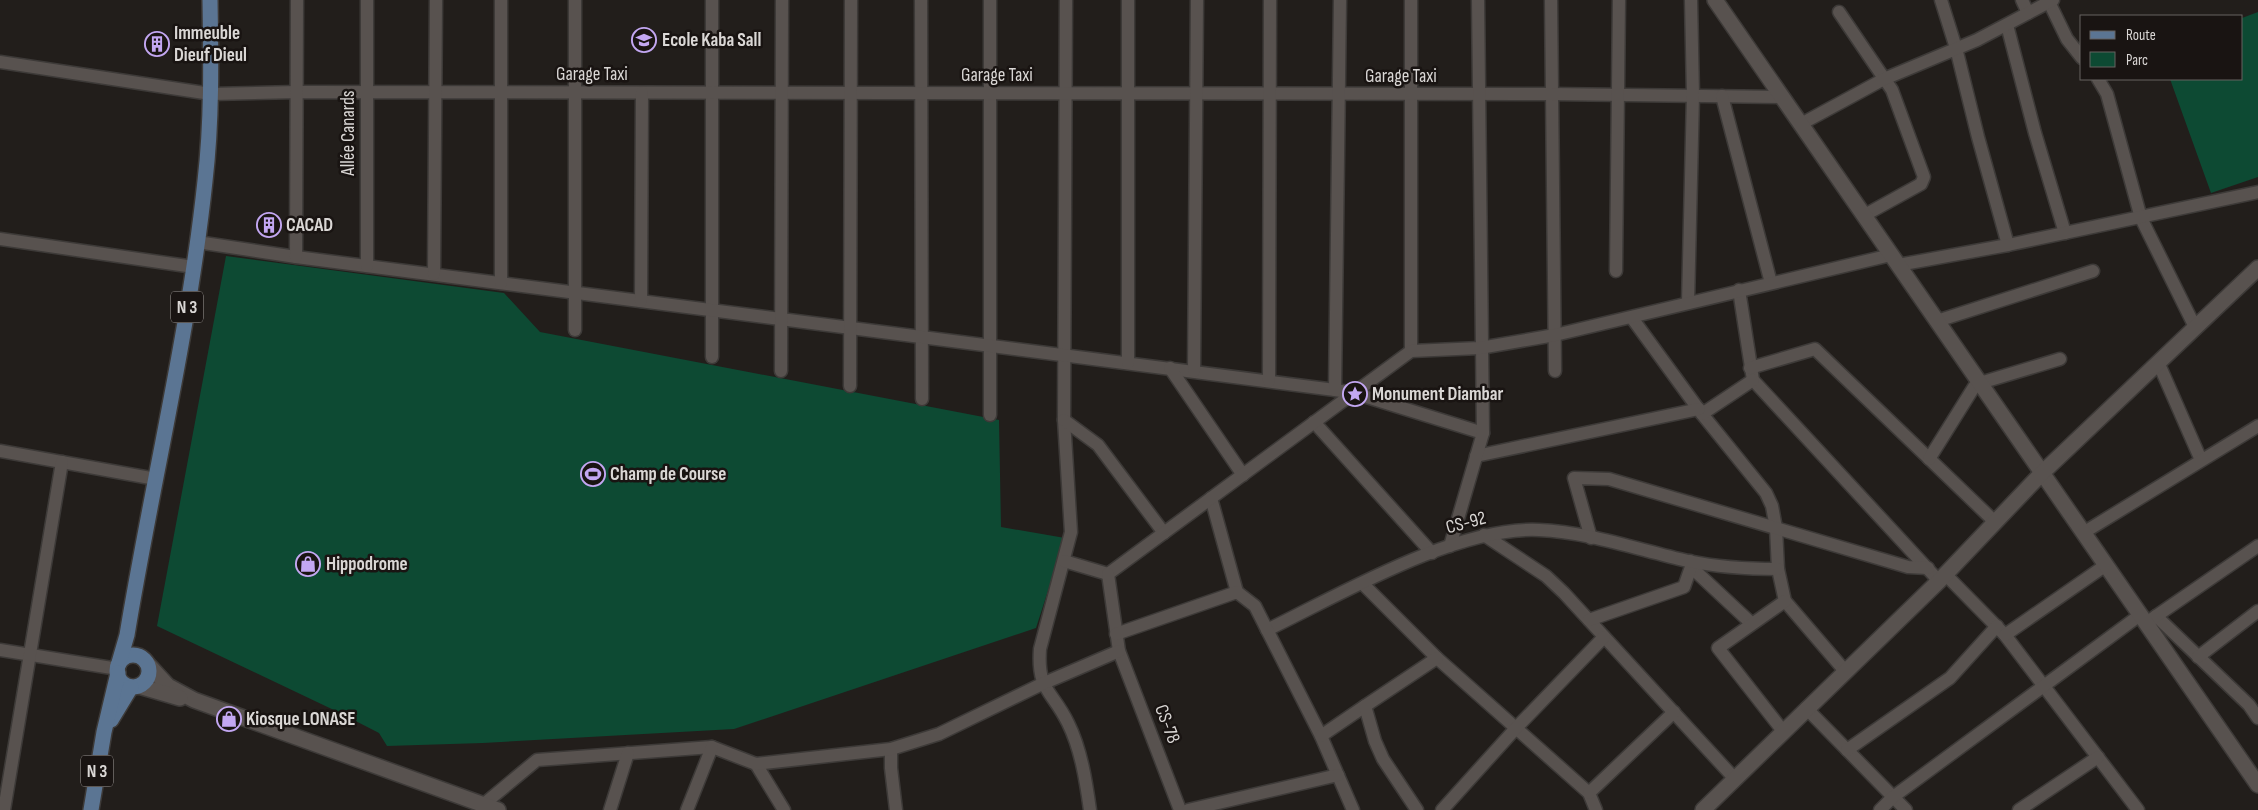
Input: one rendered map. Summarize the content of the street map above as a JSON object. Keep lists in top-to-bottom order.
{
  "streets": {
    "main road": ["N 3"],
    "street": [
      "Garage Taxi",
      "Allée Canards",
      "CS-92",
      "CS-78"
    ]
  },
  "crossings": [
    ["Garage Taxi", "Allée Canards"],
    ["Garage Taxi", "N 3"]
  ],
  "places": {
    "school or university": ["Ecole Kaba Sall"],
    "building": ["Immeuble Dieuf Dieul", "CACAD"],
    "place": ["Monument Diambar"],
    "sports": ["Champ de Course"],
    "shop": ["Hippodrome", "Kiosque LONASE"]
  },
  "legend": ["Route", "Parc"]
}
